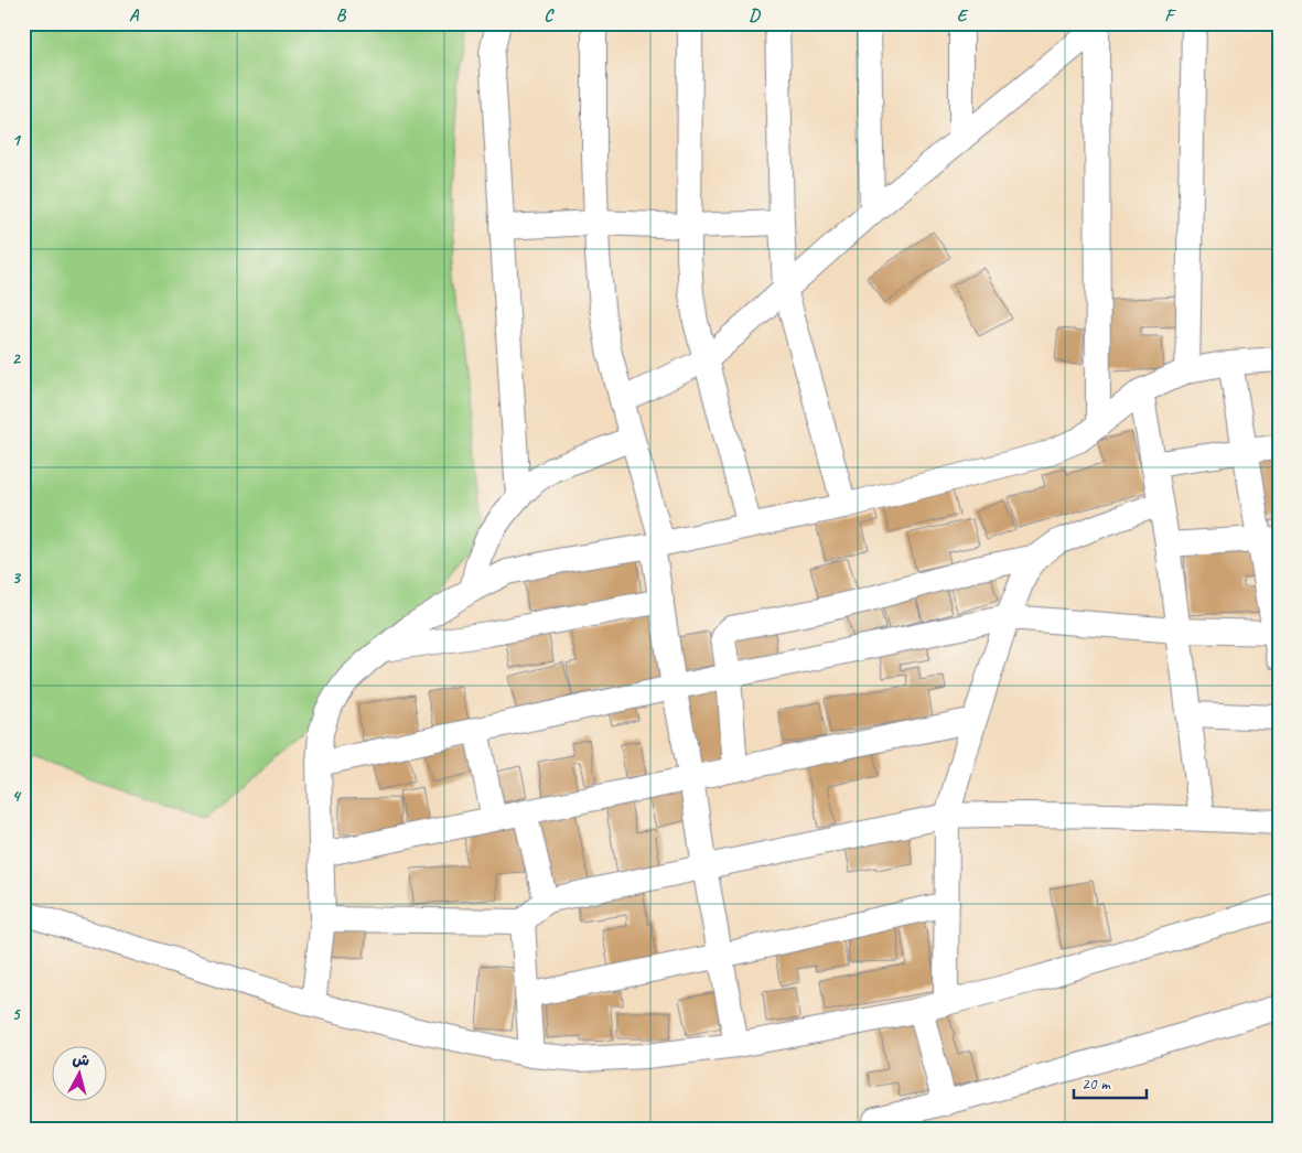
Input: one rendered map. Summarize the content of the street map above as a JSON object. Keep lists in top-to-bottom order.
{
  "scale_bar": "20 m",
  "north": "top",
  "grid": {
    "columns": [
      "A",
      "B",
      "C",
      "D",
      "E",
      "F"
    ],
    "rows": [
      "1",
      "2",
      "3",
      "4",
      "5"
    ]
  }
}
